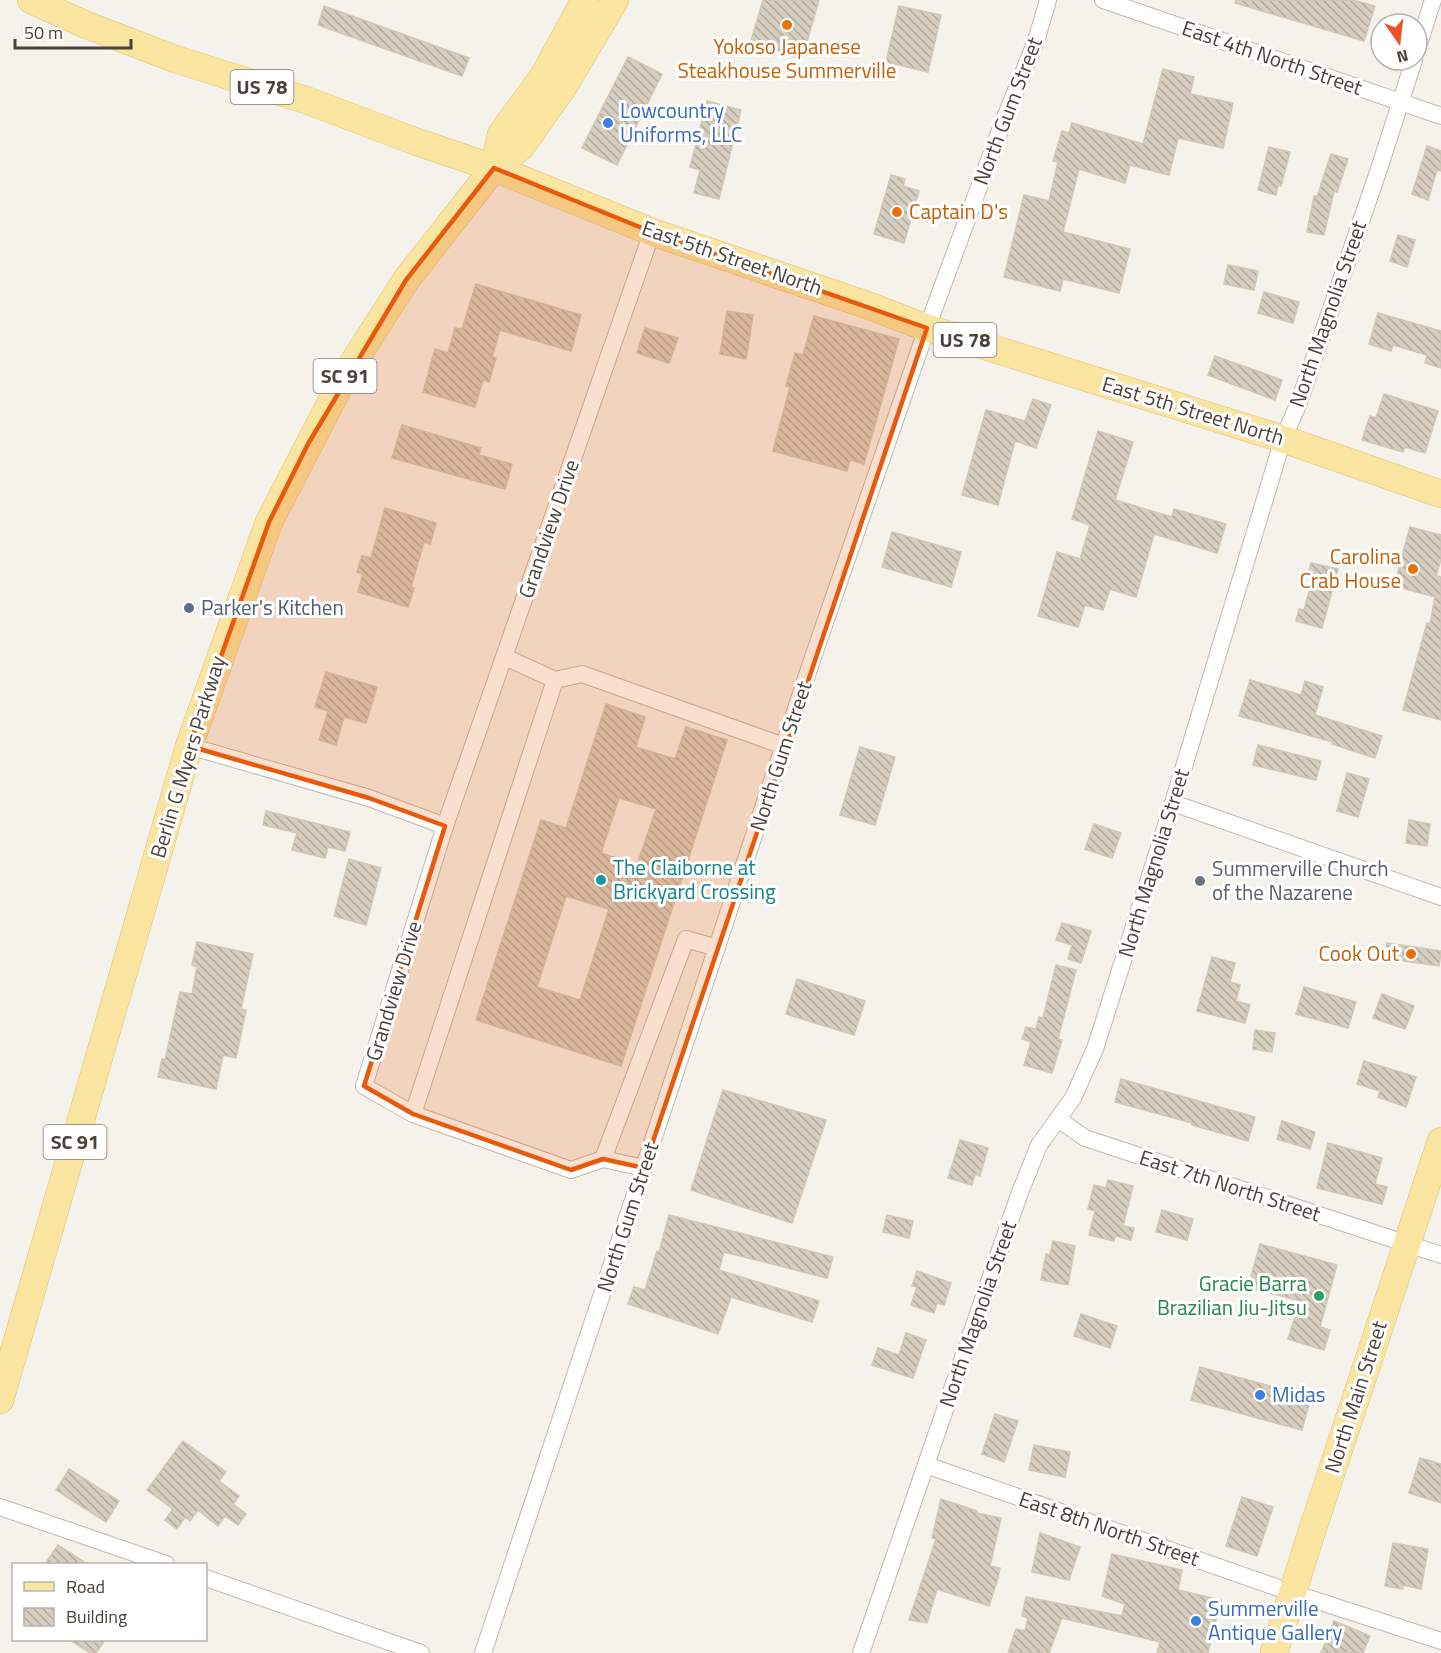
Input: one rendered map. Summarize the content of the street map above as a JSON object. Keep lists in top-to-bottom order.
{
  "streets": {
    "main road": [
      "US 78",
      "East 5th Street North",
      "SC 91",
      "Berlin G Myers Parkway",
      "North Main Street"
    ],
    "street": [
      "East 4th North Street",
      "North Gum Street",
      "North Magnolia Street",
      "Grandview Drive",
      "East 7th North Street",
      "East 8th North Street"
    ]
  },
  "crossings": [
    ["East 4th North Street", "North Magnolia Street"],
    ["North Gum Street", "East 5th Street North"],
    ["East 5th Street North", "North Magnolia Street"],
    ["East 5th Street North", "Grandview Drive"],
    ["East 5th Street North", "Berlin G Myers Parkway"],
    ["North Magnolia Street", "East 7th North Street"],
    ["North Magnolia Street", "East 8th North Street"],
    ["East 7th North Street", "North Main Street"],
    ["North Main Street", "East 8th North Street"]
  ],
  "places": [
    "Yokoso Japanese Steakhouse Summerville",
    "Lowcountry Uniforms, LLC",
    "Captain D's",
    "Carolina Crab House",
    "Parker's Kitchen",
    "The Claiborne at Brickyard Crossing",
    "Summerville Church of the Nazarene",
    "Cook Out",
    "Gracie Barra Brazilian Jiu-Jitsu",
    "Midas",
    "Summerville Antique Gallery"
  ],
  "legend": ["Road", "Building"],
  "scale_bar": "50 m",
  "north": "bottom"
}
